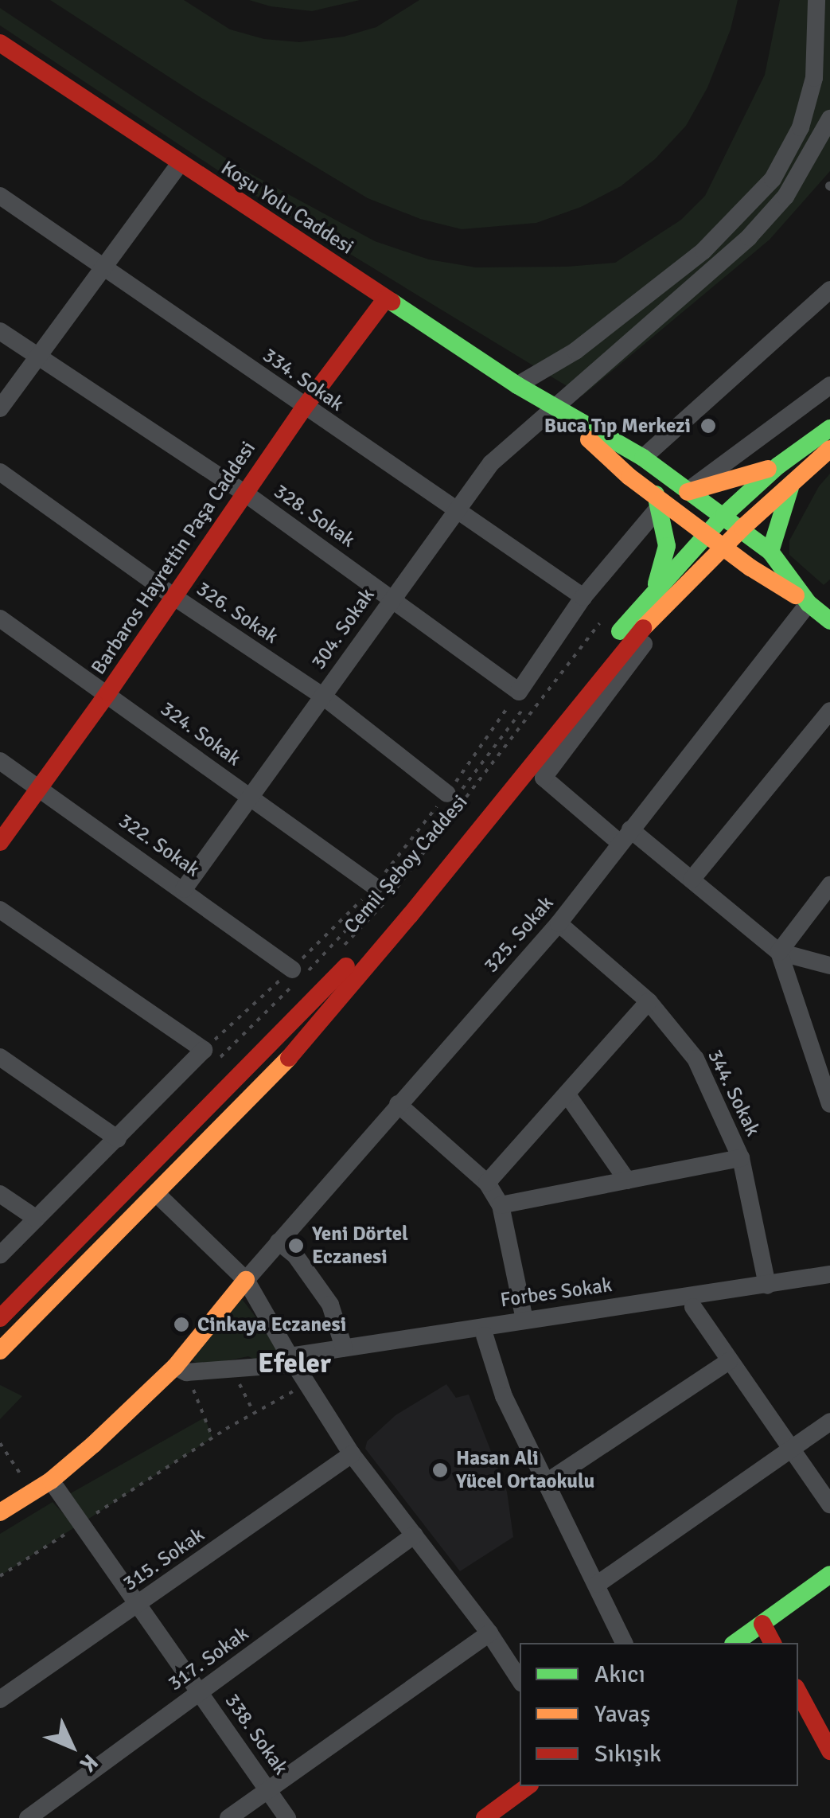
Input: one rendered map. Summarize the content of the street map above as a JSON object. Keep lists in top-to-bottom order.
{
  "streets": {
    "main road": ["Koşu Yolu Caddesi", "Barbaros Hayrettin Paşa Caddesi", "Cemil Şeboy Caddesi"],
    "street": [
      "334. Sokak",
      "328. Sokak",
      "326. Sokak",
      "304. Sokak",
      "324. Sokak",
      "322. Sokak",
      "325. Sokak",
      "344. Sokak",
      "Forbes Sokak",
      "315. Sokak",
      "317. Sokak",
      "338. Sokak"
    ]
  },
  "crossings": [
    ["Koşu Yolu Caddesi", "Barbaros Hayrettin Paşa Caddesi"],
    ["Koşu Yolu Caddesi", "304. Sokak"],
    ["Koşu Yolu Caddesi", "Cemil Şeboy Caddesi"],
    ["Koşu Yolu Caddesi", "325. Sokak"],
    ["334. Sokak", "328. Sokak"],
    ["334. Sokak", "Barbaros Hayrettin Paşa Caddesi"],
    ["334. Sokak", "304. Sokak"],
    ["328. Sokak", "Barbaros Hayrettin Paşa Caddesi"],
    ["328. Sokak", "304. Sokak"],
    ["Barbaros Hayrettin Paşa Caddesi", "326. Sokak"],
    ["Barbaros Hayrettin Paşa Caddesi", "324. Sokak"],
    ["Barbaros Hayrettin Paşa Caddesi", "322. Sokak"],
    ["326. Sokak", "304. Sokak"],
    ["304. Sokak", "324. Sokak"],
    ["304. Sokak", "322. Sokak"],
    ["325. Sokak", "344. Sokak"],
    ["344. Sokak", "Forbes Sokak"],
    ["315. Sokak", "338. Sokak"],
    ["317. Sokak", "338. Sokak"]
  ],
  "districts": ["Efeler"],
  "places": [
    "Buca Tıp Merkezi",
    "Yeni Dörtel Eczanesi",
    "Cinkaya Eczanesi",
    "Hasan Ali Yücel Ortaokulu"
  ],
  "legend": ["Akıcı", "Yavaş", "Sıkışık"],
  "north": "bottom right"
}
